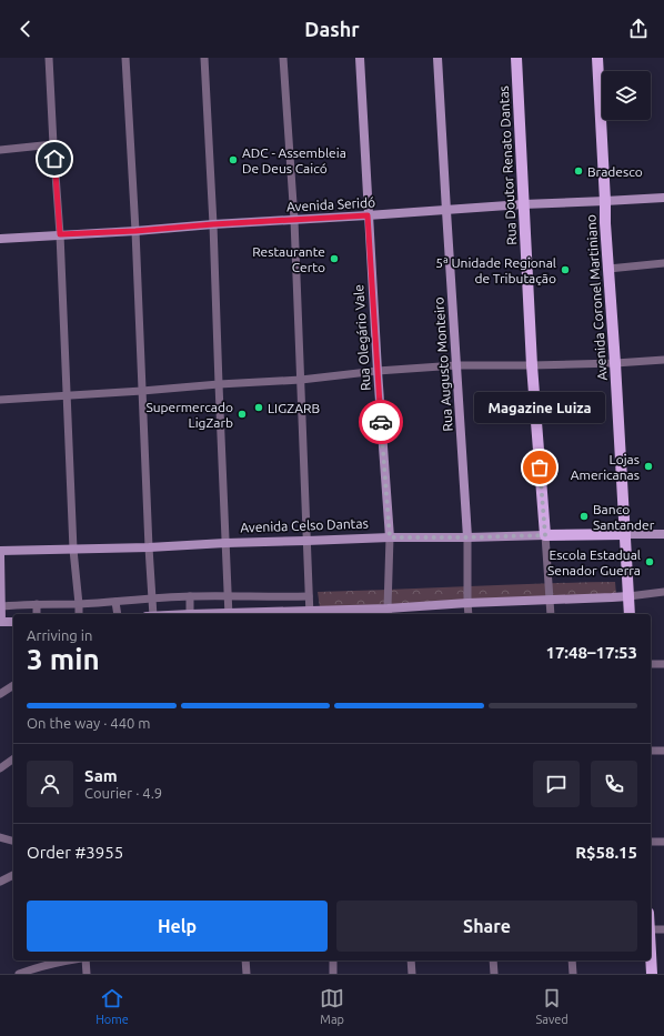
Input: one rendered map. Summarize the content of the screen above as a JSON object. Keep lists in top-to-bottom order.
{
  "streets": {
    "main road": [
      "Rua Doutor Renato Dantas",
      "Avenida Seridó",
      "Avenida Coronel Martiniano",
      "Rua Olegário Vale",
      "Rua Augusto Monteiro",
      "Avenida Celso Dantas"
    ]
  },
  "crossings": [
    ["Rua Doutor Renato Dantas", "Avenida Seridó"],
    ["Rua Doutor Renato Dantas", "Avenida Celso Dantas"],
    ["Avenida Seridó", "Avenida Coronel Martiniano"],
    ["Avenida Seridó", "Rua Olegário Vale"],
    ["Avenida Seridó", "Rua Augusto Monteiro"],
    ["Avenida Coronel Martiniano", "Avenida Celso Dantas"],
    ["Rua Olegário Vale", "Avenida Celso Dantas"],
    ["Rua Augusto Monteiro", "Avenida Celso Dantas"]
  ],
  "places": [
    "ADC - Assembleia De Deus Caicó",
    "Bradesco",
    "Restaurante Certo",
    "5ª Unidade Regional de Tributação",
    "LIGZARB",
    "Supermercado LigZarb",
    "Lojas Americanas",
    "Magazine Luiza",
    "Banco Santander",
    "Escola Estadual Senador Guerra"
  ],
  "page": {
    "header": "Dashr",
    "bubble": "Magazine Luiza",
    "heading": ["3 min", "Arriving in", "17:48–17:53"],
    "panel": [
      "Sam",
      "Courier · 4.9",
      "Order #3955",
      "R$58.15"
    ],
    "bar": "On the way · 440 m",
    "buttons": ["Help", "Share"],
    "tabs": ["Home", "Map", "Saved"]
  }
}
